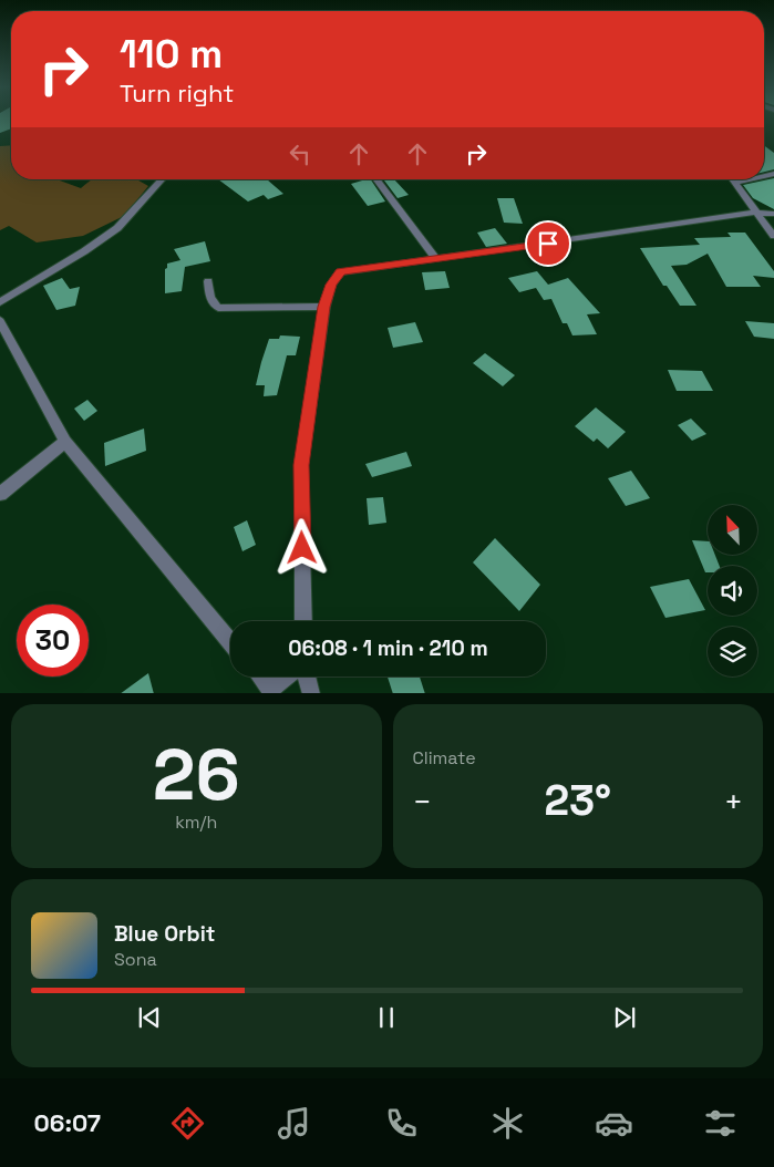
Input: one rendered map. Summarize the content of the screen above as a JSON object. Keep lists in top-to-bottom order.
{
  "north": "top left",
  "page": {
    "turn": ["110 m", "Turn right"],
    "limit": "30",
    "trip": "06:08 · 1 min · 210 m",
    "tile": [
      ["26", "km/h"],
      "Climate"
    ],
    "heat": ["−", "23°", "+"],
    "song": ["Blue Orbit", "Sona"],
    "tabs": "06:07"
  }
}
